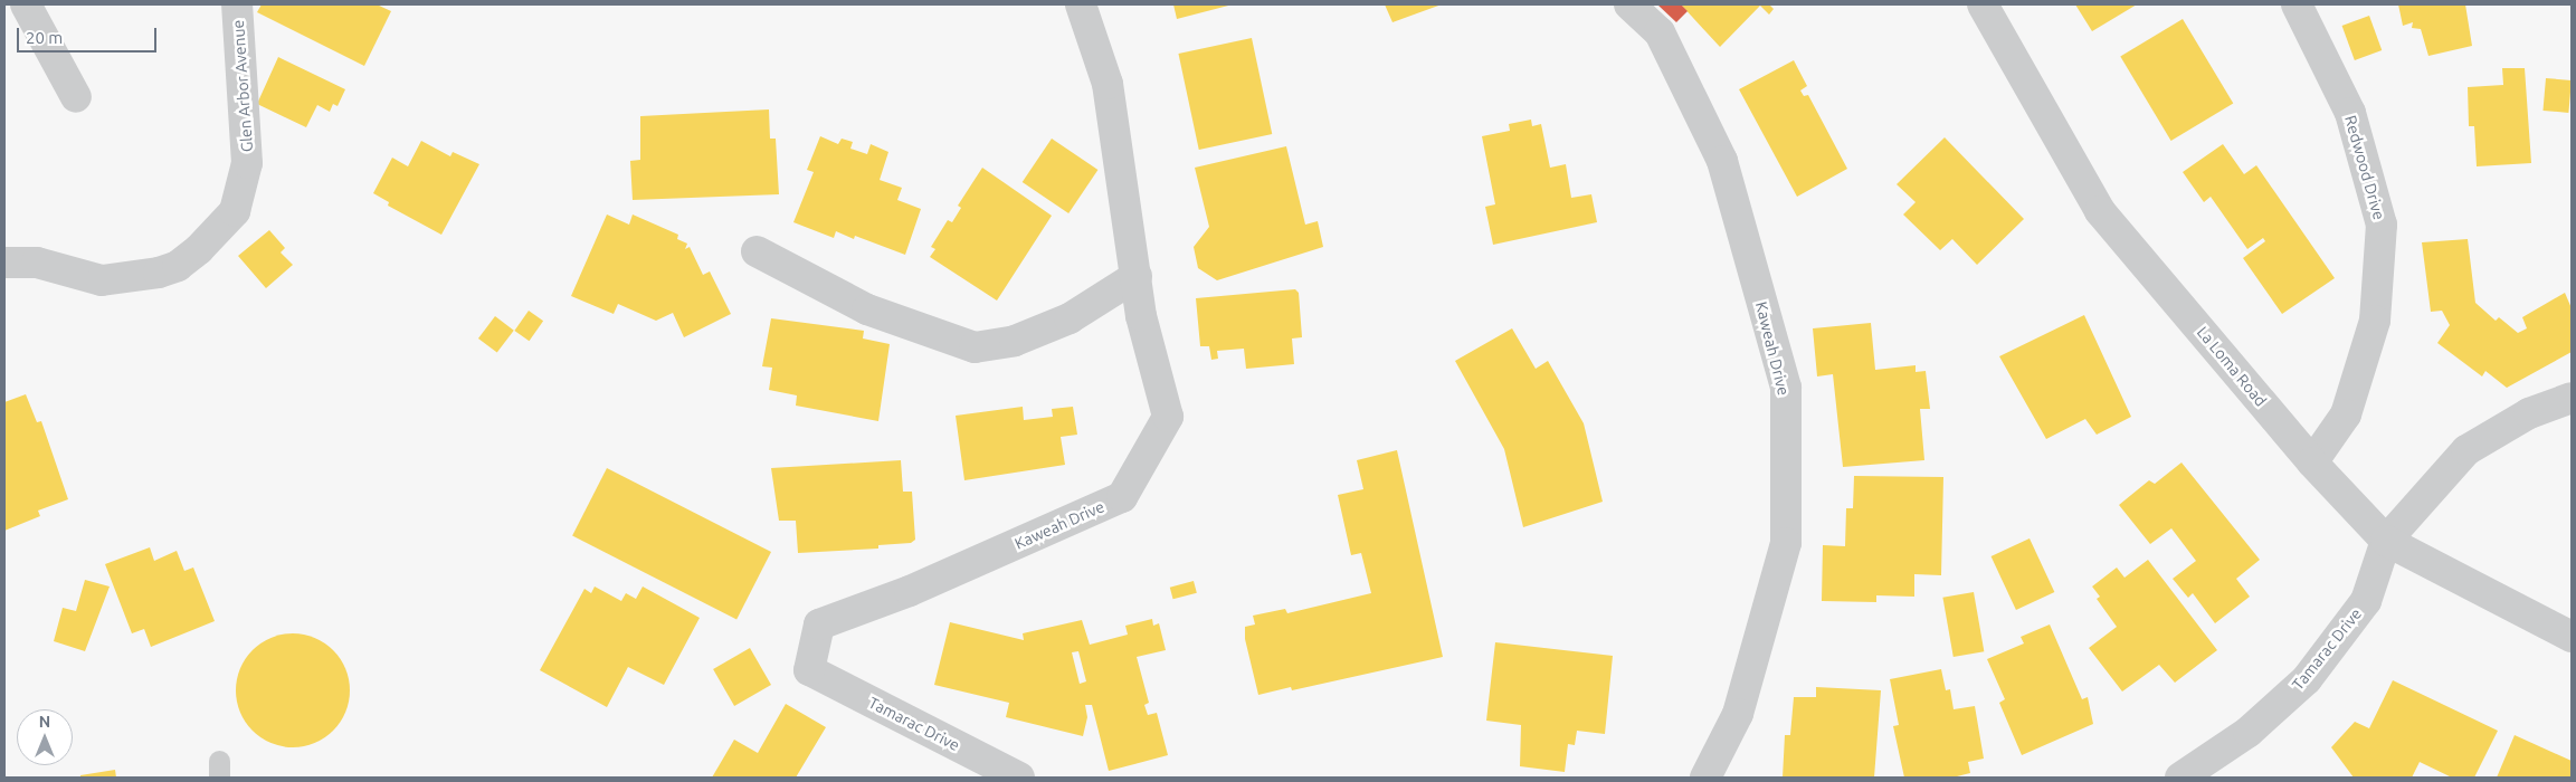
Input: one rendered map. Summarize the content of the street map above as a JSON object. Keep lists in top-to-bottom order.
{
  "streets": {
    "street": [
      "Glen Arbor Avenue",
      "Redwood Drive",
      "Kaweah Drive",
      "La Loma Road",
      "Tamarac Drive"
    ]
  },
  "crossings": [
    ["Redwood Drive", "La Loma Road"],
    ["Kaweah Drive", "Tamarac Drive"],
    ["La Loma Road", "Tamarac Drive"]
  ],
  "scale_bar": "20 m",
  "north": "top"
}
